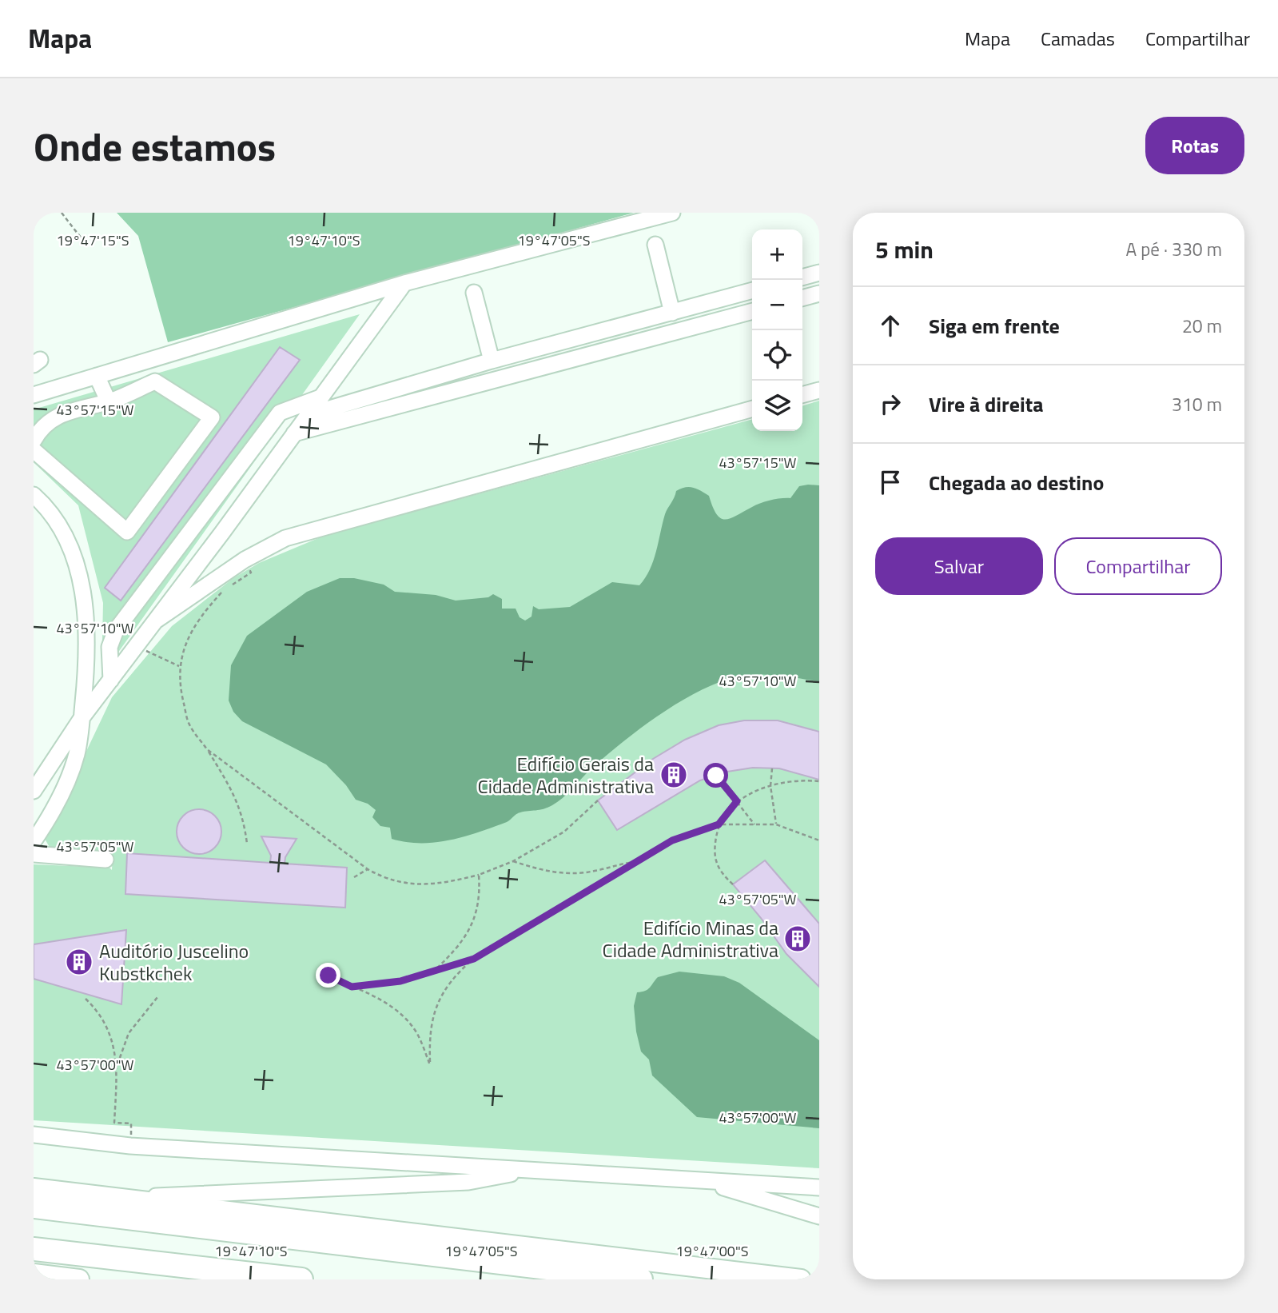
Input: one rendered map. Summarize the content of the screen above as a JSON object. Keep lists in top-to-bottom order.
{
  "places": {
    "building": ["Edifício Gerais da Cidade Administrativa", "Edifício Minas da Cidade Administrativa", "Auditório Juscelino Kubstkchek"]
  },
  "page": {
    "header": "Mapa",
    "nav": ["Mapa", "Camadas", "Compartilhar"],
    "title": "Onde estamos",
    "buttons": [
      "Rotas",
      ["Salvar", "Compartilhar"]
    ],
    "heading": ["5 min", "A pé · 330 m"],
    "map_buttons": ["+", "−"],
    "list": [
      ["Siga em frente", "20 m"],
      ["Vire à direita", "310 m"],
      "Chegada ao destino"
    ]
  },
  "coordinates": [
    "19°47'15\"S",
    "19°47'10\"S",
    "19°47'05\"S",
    "43°57'15\"W",
    "43°57'10\"W",
    "43°57'05\"W",
    "43°57'00\"W",
    "19°47'00\"S"
  ]
}
